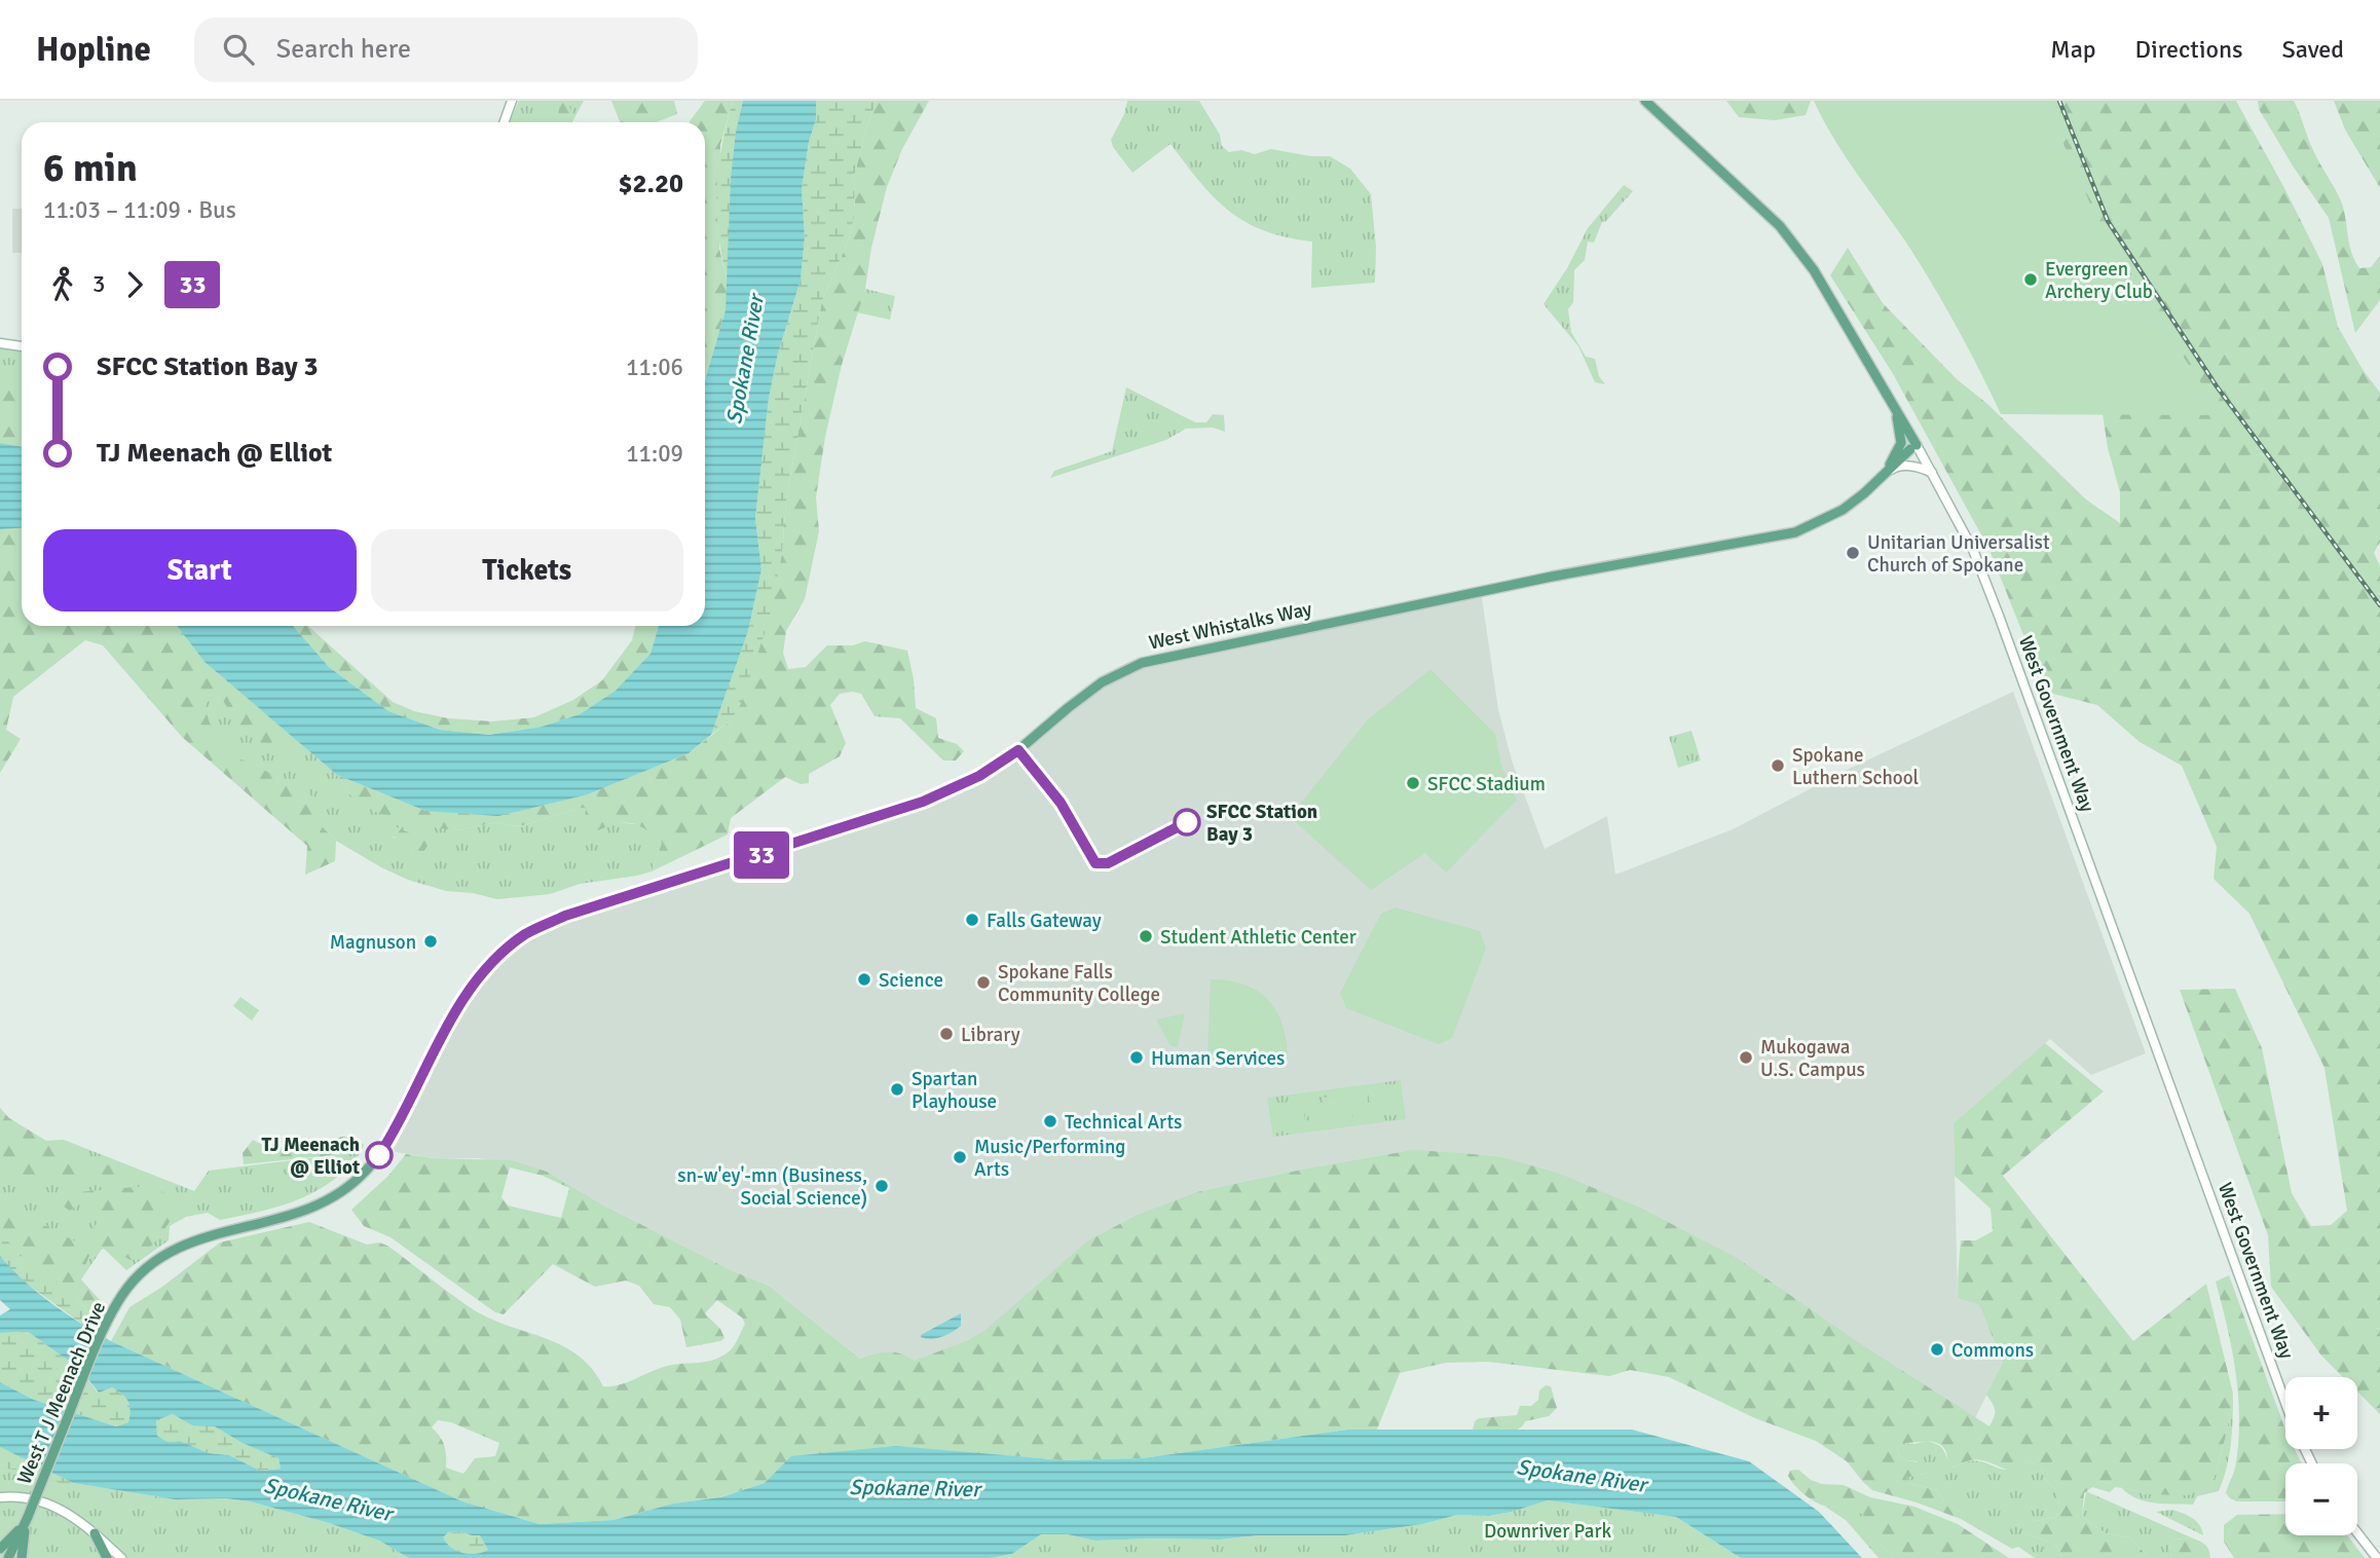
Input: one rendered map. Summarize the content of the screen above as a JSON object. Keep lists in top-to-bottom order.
{
  "streets": {
    "main road": ["West Whistalks Way", "West Government Way", "West T J Meenach Drive"]
  },
  "crossings": [
    ["West Whistalks Way", "West Government Way"],
    ["West Whistalks Way", "West T J Meenach Drive"]
  ],
  "water": ["Spokane River"],
  "parks": ["Downriver Park"],
  "places": [
    "Evergreen Archery Club",
    "Unitarian Universalist Church of Spokane",
    "Spokane Luthern School",
    "SFCC Stadium",
    "SFCC Station Bay 3",
    "Falls Gateway",
    "Student Athletic Center",
    "Magnuson",
    "Science",
    "Spokane Falls Community College",
    "Library",
    "Human Services",
    "Mukogawa U.S. Campus",
    "Spartan Playhouse",
    "Technical Arts",
    "TJ Meenach @ Elliot",
    "Music/Performing Arts",
    "sn-w'ey'-mn (Business, Social Science)",
    "Commons"
  ],
  "lines": ["bus line 33"],
  "page": {
    "header": "Hopline",
    "search": "Search here",
    "nav": ["Map", "Directions", "Saved"],
    "on_map": "33",
    "heading": ["6 min", "11:03 – 11:09 · Bus", "$2.20"],
    "legs": ["3", "33"],
    "list": [
      {
        "name": "SFCC Station Bay 3",
        "value": "11:06"
      },
      {
        "name": "TJ Meenach @ Elliot",
        "value": "11:09"
      }
    ],
    "buttons": ["Start", "Tickets"],
    "map_buttons": ["+", "−"]
  }
}
